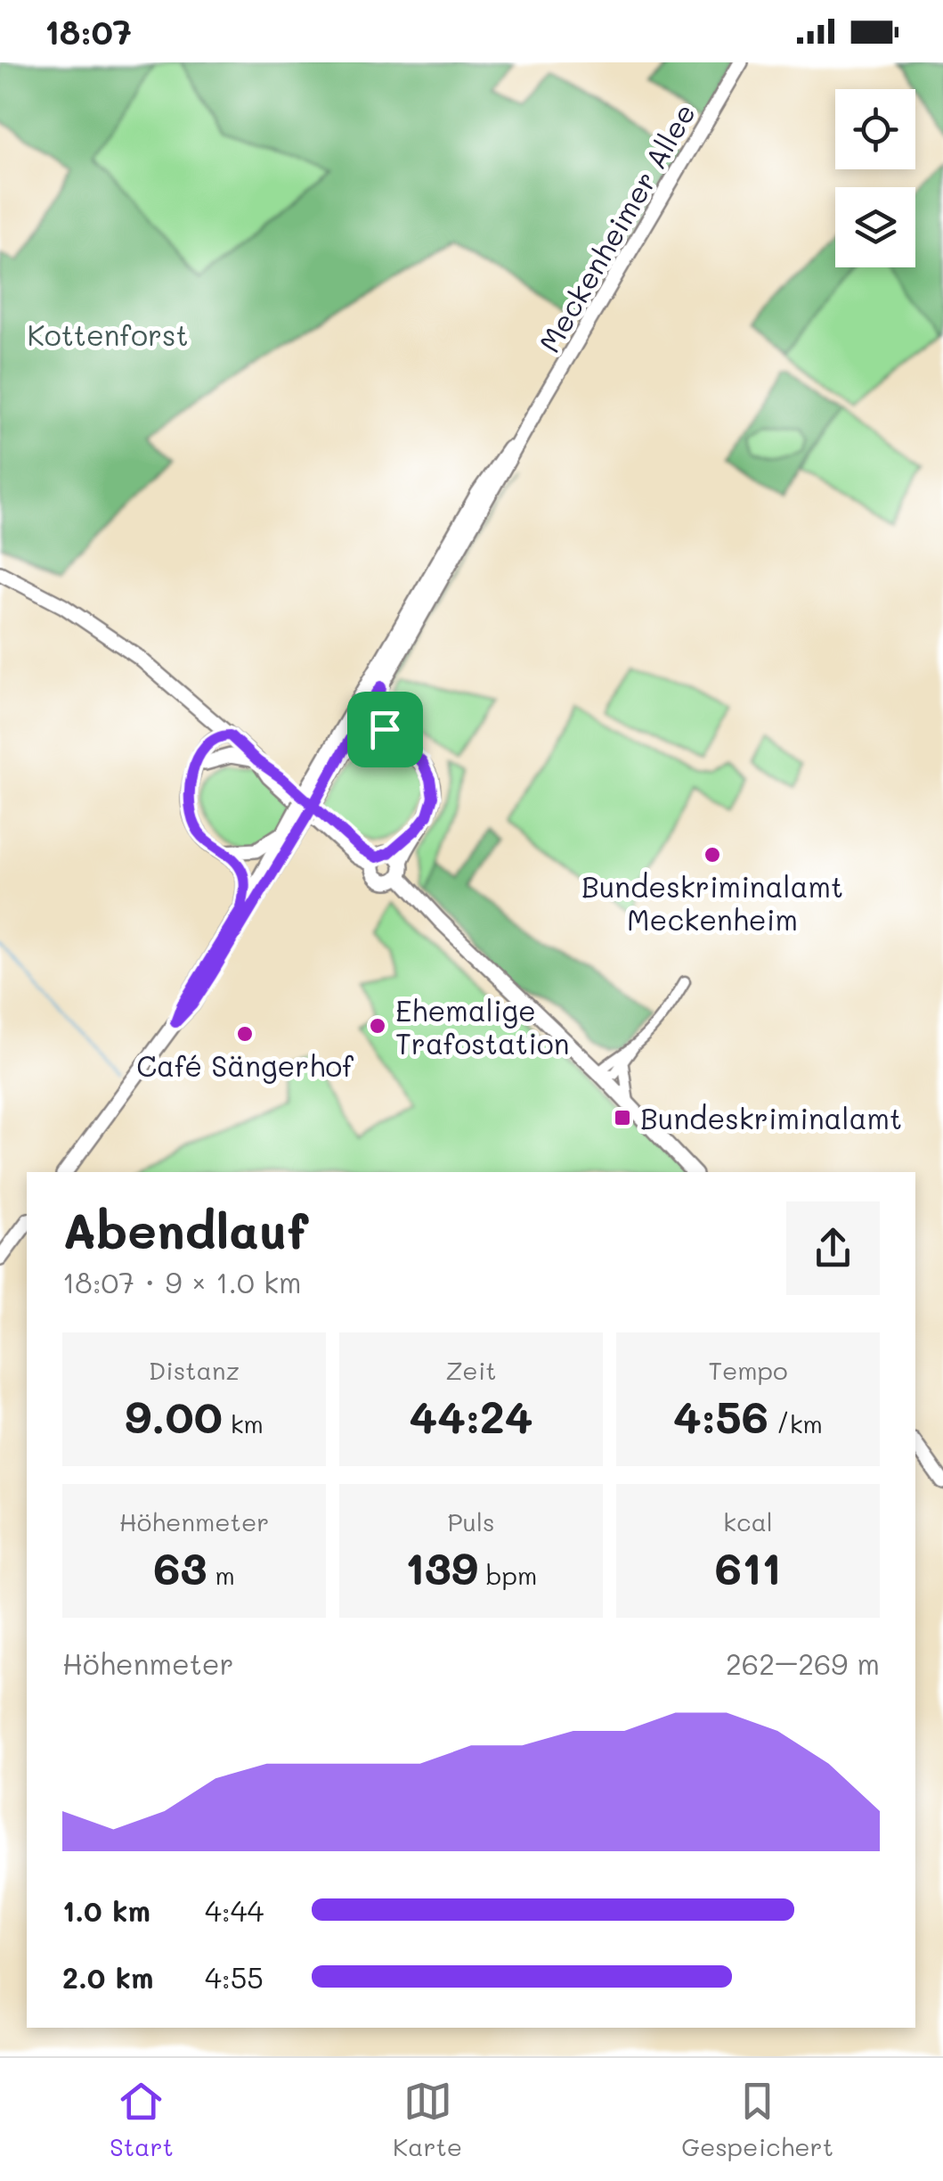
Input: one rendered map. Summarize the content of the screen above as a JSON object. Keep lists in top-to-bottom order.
{
  "streets": {
    "main road": ["Meckenheimer Allee"]
  },
  "parks": ["Kottenforst"],
  "places": {
    "other": ["Bundeskriminalamt Meckenheim", "Ehemalige Trafostation", "Café Sängerhof"],
    "transit": ["Bundeskriminalamt"]
  },
  "page": {
    "status": "18:07",
    "heading": ["Abendlauf", "18:07 · 9 × 1.0 km"],
    "stats": [
      ["Distanz", "9.00 km"],
      ["Zeit", "44:24"],
      ["Tempo", "4:56 /km"],
      ["Höhenmeter", "63 m"],
      ["Puls", "139 bpm"],
      ["kcal", "611"]
    ],
    "chart": ["Höhenmeter", "262–269 m"],
    "list": [
      {
        "name": "1.0 km",
        "note": "4:44"
      },
      {
        "name": "2.0 km",
        "note": "4:55"
      }
    ],
    "tabs": ["Start", "Karte", "Gespeichert"]
  }
}
